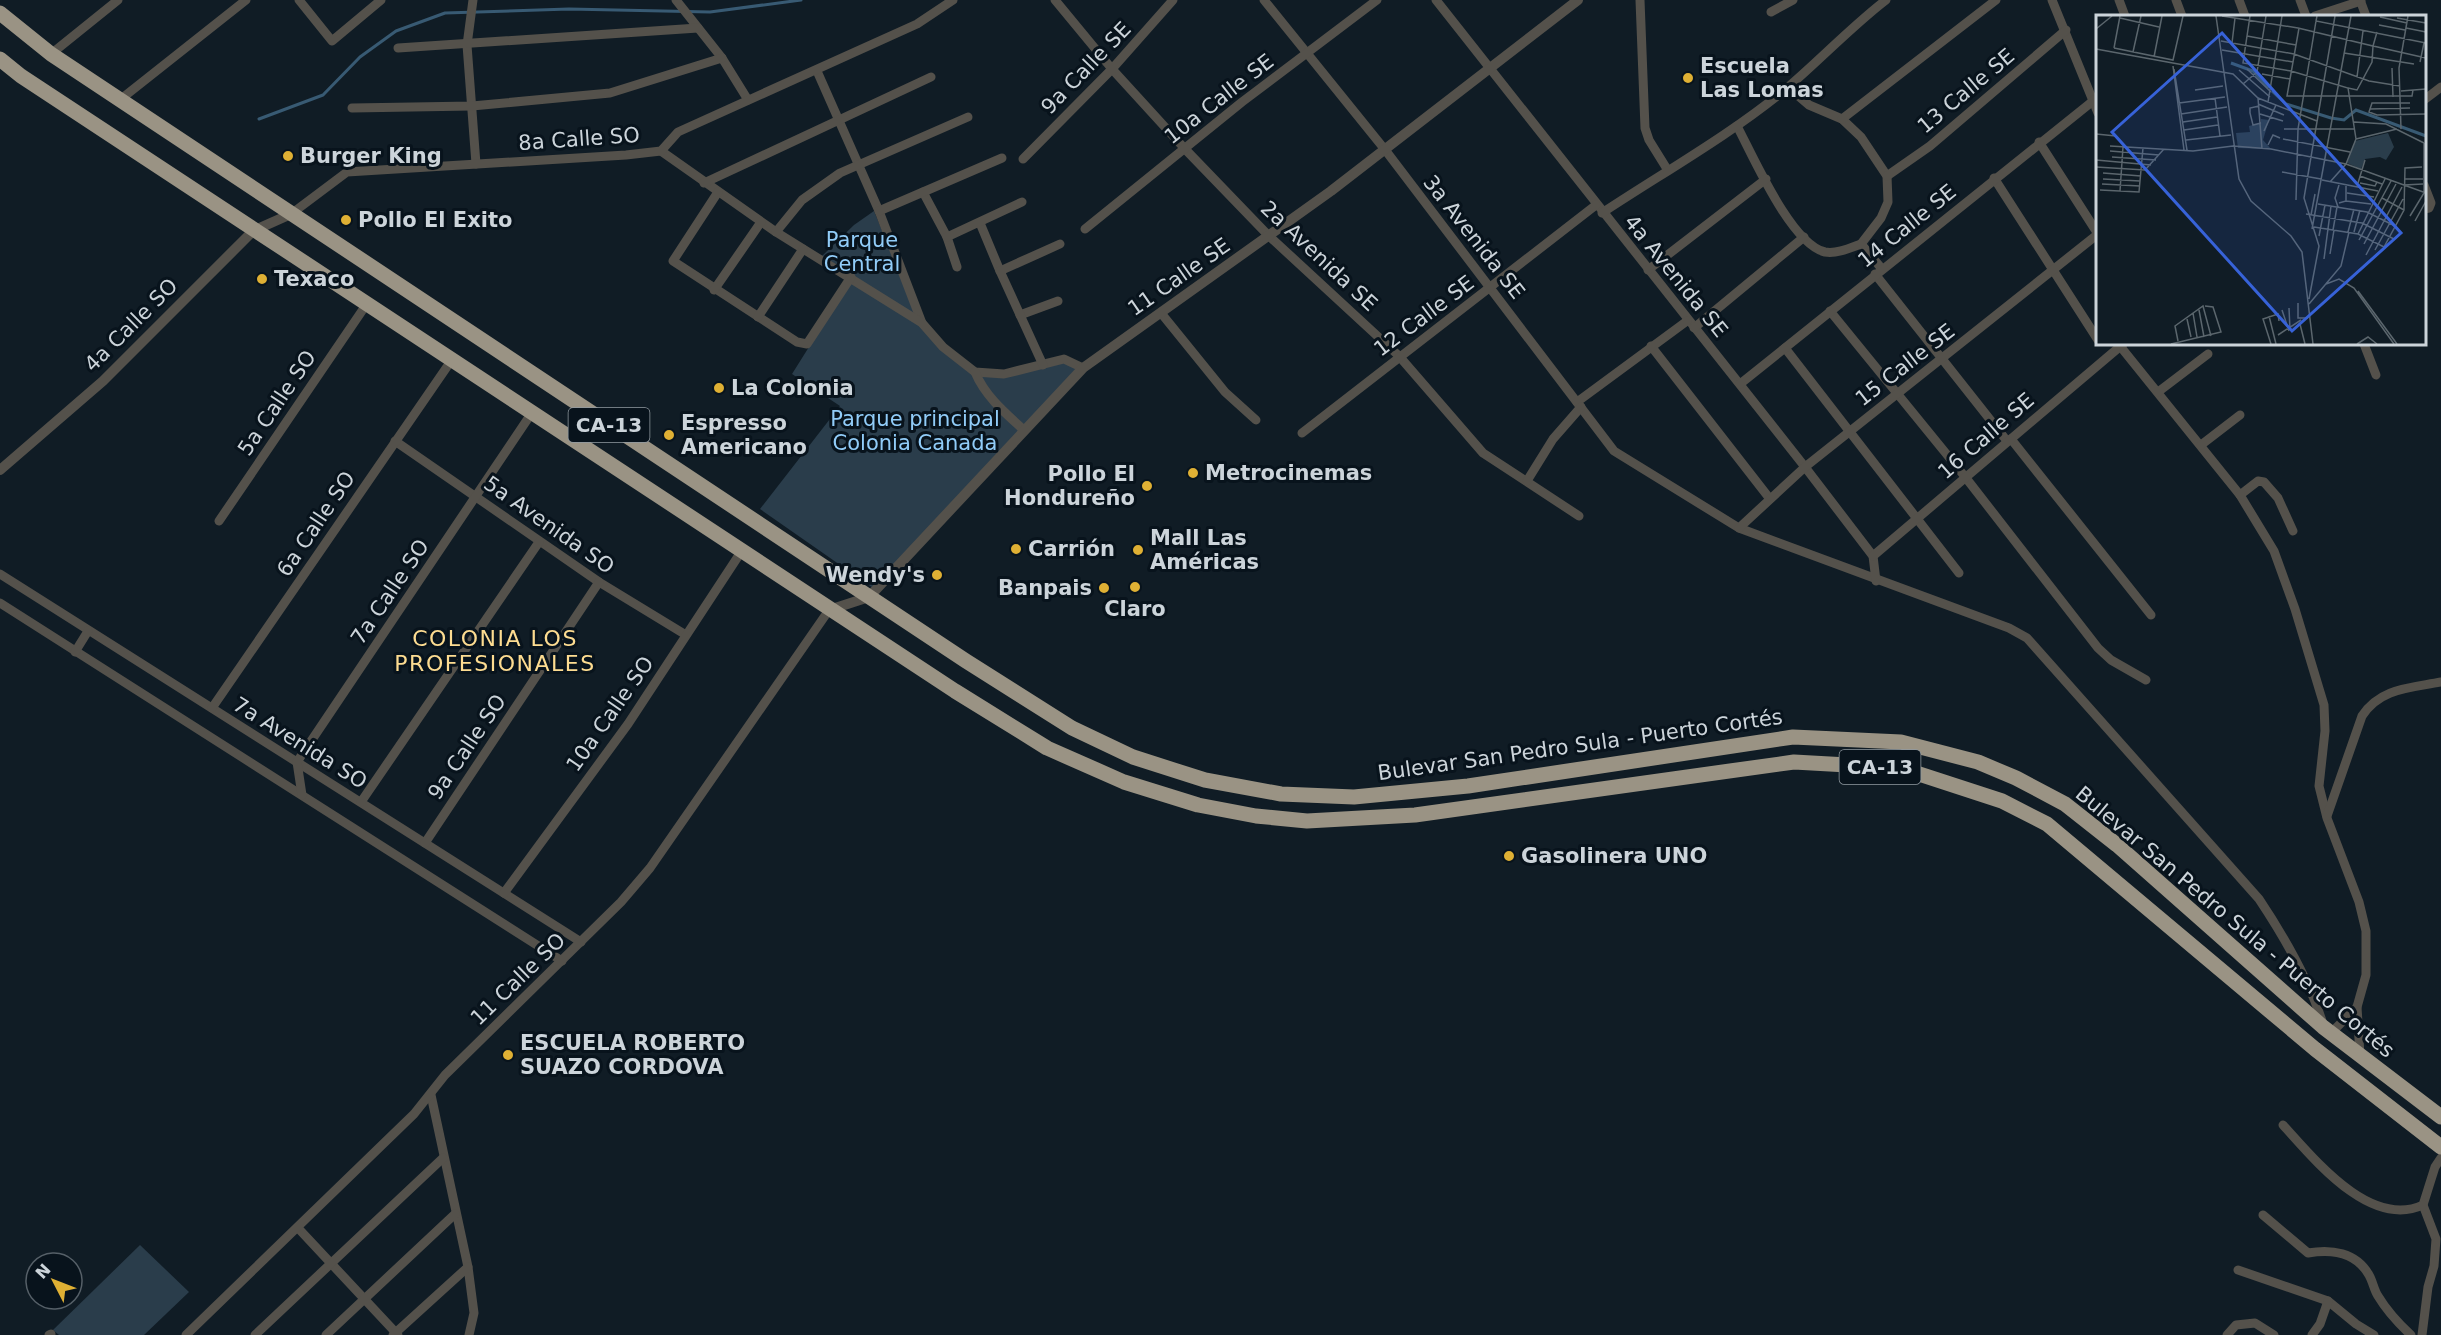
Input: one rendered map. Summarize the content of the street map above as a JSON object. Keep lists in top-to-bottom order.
{
  "streets": {
    "highway": ["CA-13", "Bulevar San Pedro Sula - Puerto Cortés"],
    "street": [
      "9a Calle SE",
      "13 Calle SE",
      "10a Calle SE",
      "8a Calle SO",
      "14 Calle SE",
      "3a Avenida SE",
      "2a Avenida SE",
      "4a Avenida SE",
      "11 Calle SE",
      "12 Calle SE",
      "4a Calle SO",
      "15 Calle SE",
      "5a Calle SO",
      "16 Calle SE",
      "6a Calle SO",
      "5a Avenida SO",
      "7a Calle SO",
      "10a Calle SO",
      "7a Avenida SO",
      "9a Calle SO",
      "11 Calle SO"
    ]
  },
  "crossings": [
    ["9a Calle SE", "2a Avenida SE"],
    ["10a Calle SE", "3a Avenida SE"],
    ["10a Calle SE", "2a Avenida SE"],
    ["8a Calle SO", "4a Calle SO"],
    ["8a Calle SO", "Bulevar San Pedro Sula - Puerto Cortés"],
    ["14 Calle SE", "4a Avenida SE"],
    ["3a Avenida SE", "11 Calle SE"],
    ["3a Avenida SE", "12 Calle SE"],
    ["3a Avenida SE", "15 Calle SE"],
    ["2a Avenida SE", "11 Calle SE"],
    ["2a Avenida SE", "12 Calle SE"],
    ["4a Avenida SE", "11 Calle SE"],
    ["4a Avenida SE", "12 Calle SE"],
    ["4a Avenida SE", "15 Calle SE"],
    ["4a Avenida SE", "16 Calle SE"],
    ["11 Calle SE", "Bulevar San Pedro Sula - Puerto Cortés"],
    ["11 Calle SE", "11 Calle SO"],
    ["4a Calle SO", "Bulevar San Pedro Sula - Puerto Cortés"],
    ["5a Calle SO", "Bulevar San Pedro Sula - Puerto Cortés"],
    ["6a Calle SO", "5a Avenida SO"],
    ["6a Calle SO", "7a Avenida SO"],
    ["6a Calle SO", "Bulevar San Pedro Sula - Puerto Cortés"],
    ["5a Avenida SO", "7a Calle SO"],
    ["5a Avenida SO", "10a Calle SO"],
    ["5a Avenida SO", "9a Calle SO"],
    ["7a Calle SO", "7a Avenida SO"],
    ["7a Calle SO", "Bulevar San Pedro Sula - Puerto Cortés"],
    ["10a Calle SO", "7a Avenida SO"],
    ["10a Calle SO", "Bulevar San Pedro Sula - Puerto Cortés"],
    ["7a Avenida SO", "9a Calle SO"],
    ["7a Avenida SO", "11 Calle SO"],
    ["Bulevar San Pedro Sula - Puerto Cortés", "11 Calle SO"]
  ],
  "districts": ["COLONIA LOS PROFESIONALES"],
  "parks": ["Parque Central", "Parque principal Colonia Canada"],
  "places": [
    "Escuela Las Lomas",
    "Burger King",
    "Pollo El Exito",
    "Texaco",
    "La Colonia",
    "Espresso Americano",
    "Metrocinemas",
    "Pollo El Hondureño",
    "Carrión",
    "Mall Las Américas",
    "Wendy's",
    "Claro",
    "Banpais",
    "Gasolinera UNO",
    "ESCUELA ROBERTO SUAZO CORDOVA"
  ],
  "north": "top left"
}
